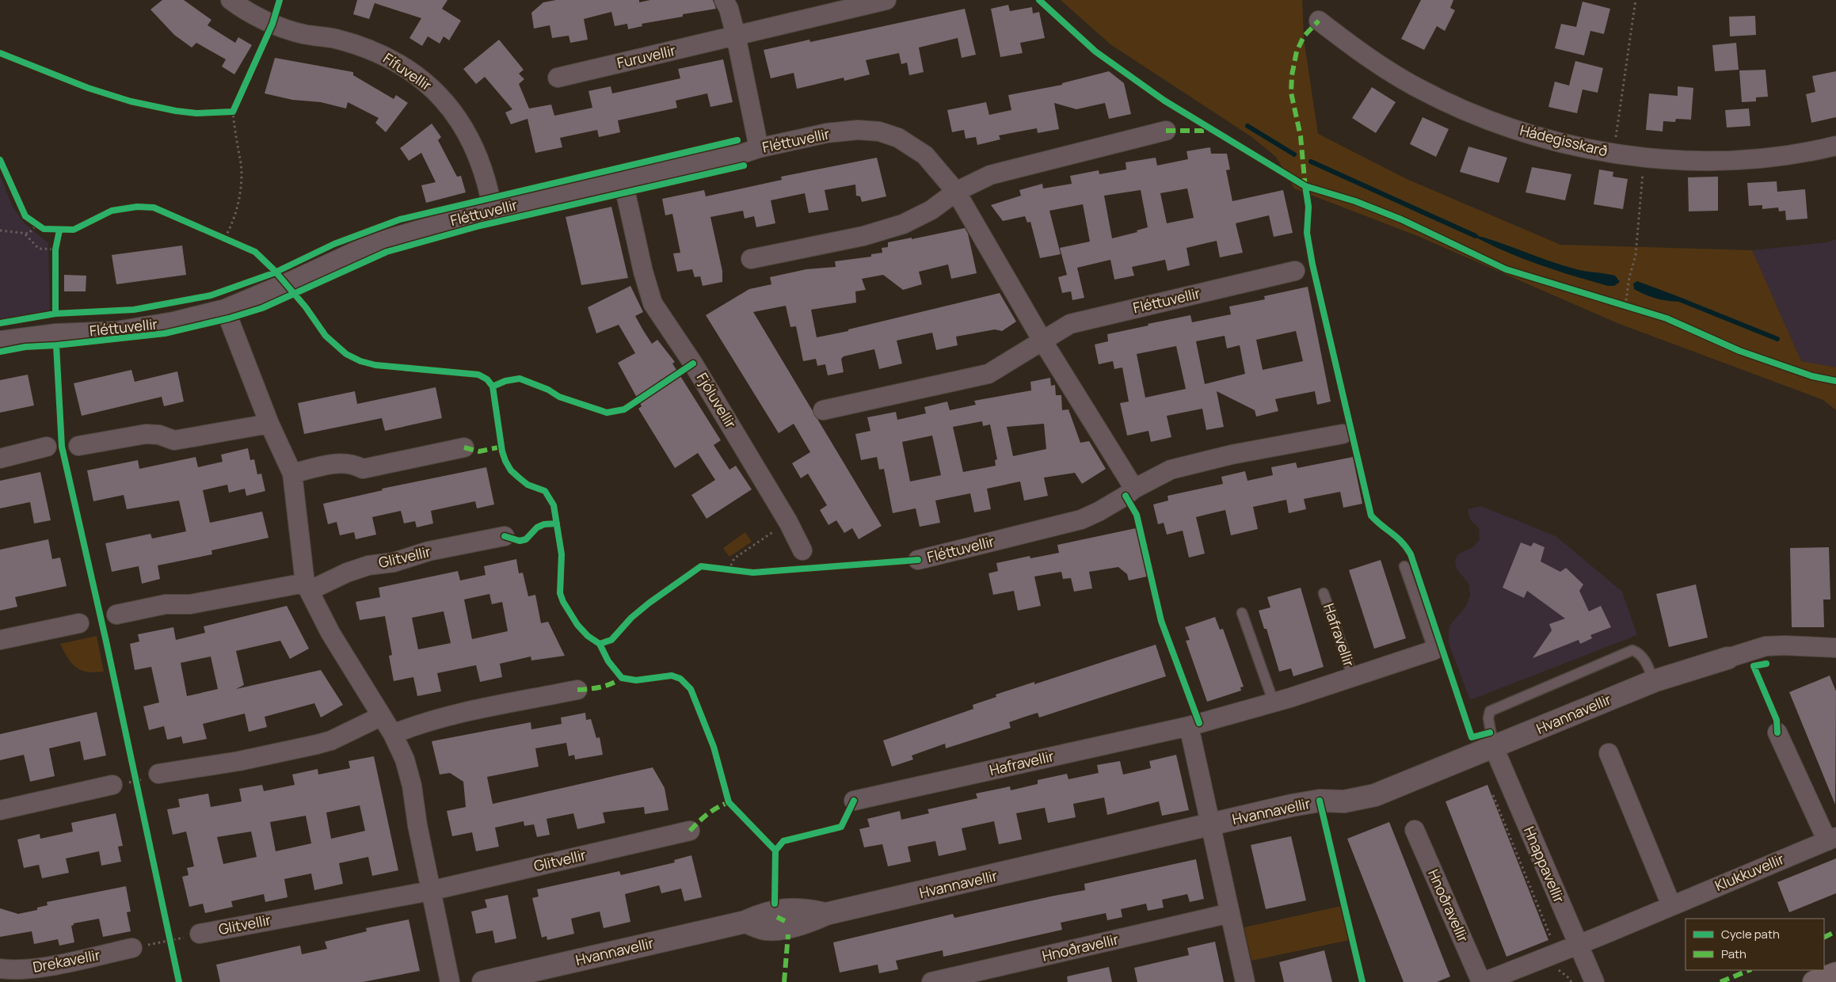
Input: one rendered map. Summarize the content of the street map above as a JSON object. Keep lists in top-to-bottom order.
{
  "streets": {
    "street": [
      "Furuvellir",
      "Fífuvellir",
      "Fléttuvellir",
      "Hádegisskarð",
      "Fjóluvellir",
      "Glitvellir",
      "Hafravellir",
      "Hvannavellir",
      "Hnappavellir",
      "Klukkuvellir",
      "Hnoðravellir",
      "Drekavellir"
    ]
  },
  "crossings": [
    ["Fífuvellir", "Fléttuvellir"],
    ["Fléttuvellir", "Fjóluvellir"],
    ["Hvannavellir", "Hnappavellir"],
    ["Hnappavellir", "Klukkuvellir"],
    ["Hnappavellir", "Hnoðravellir"],
    ["Klukkuvellir", "Hnoðravellir"]
  ],
  "legend": ["Cycle path", "Path"]
}
